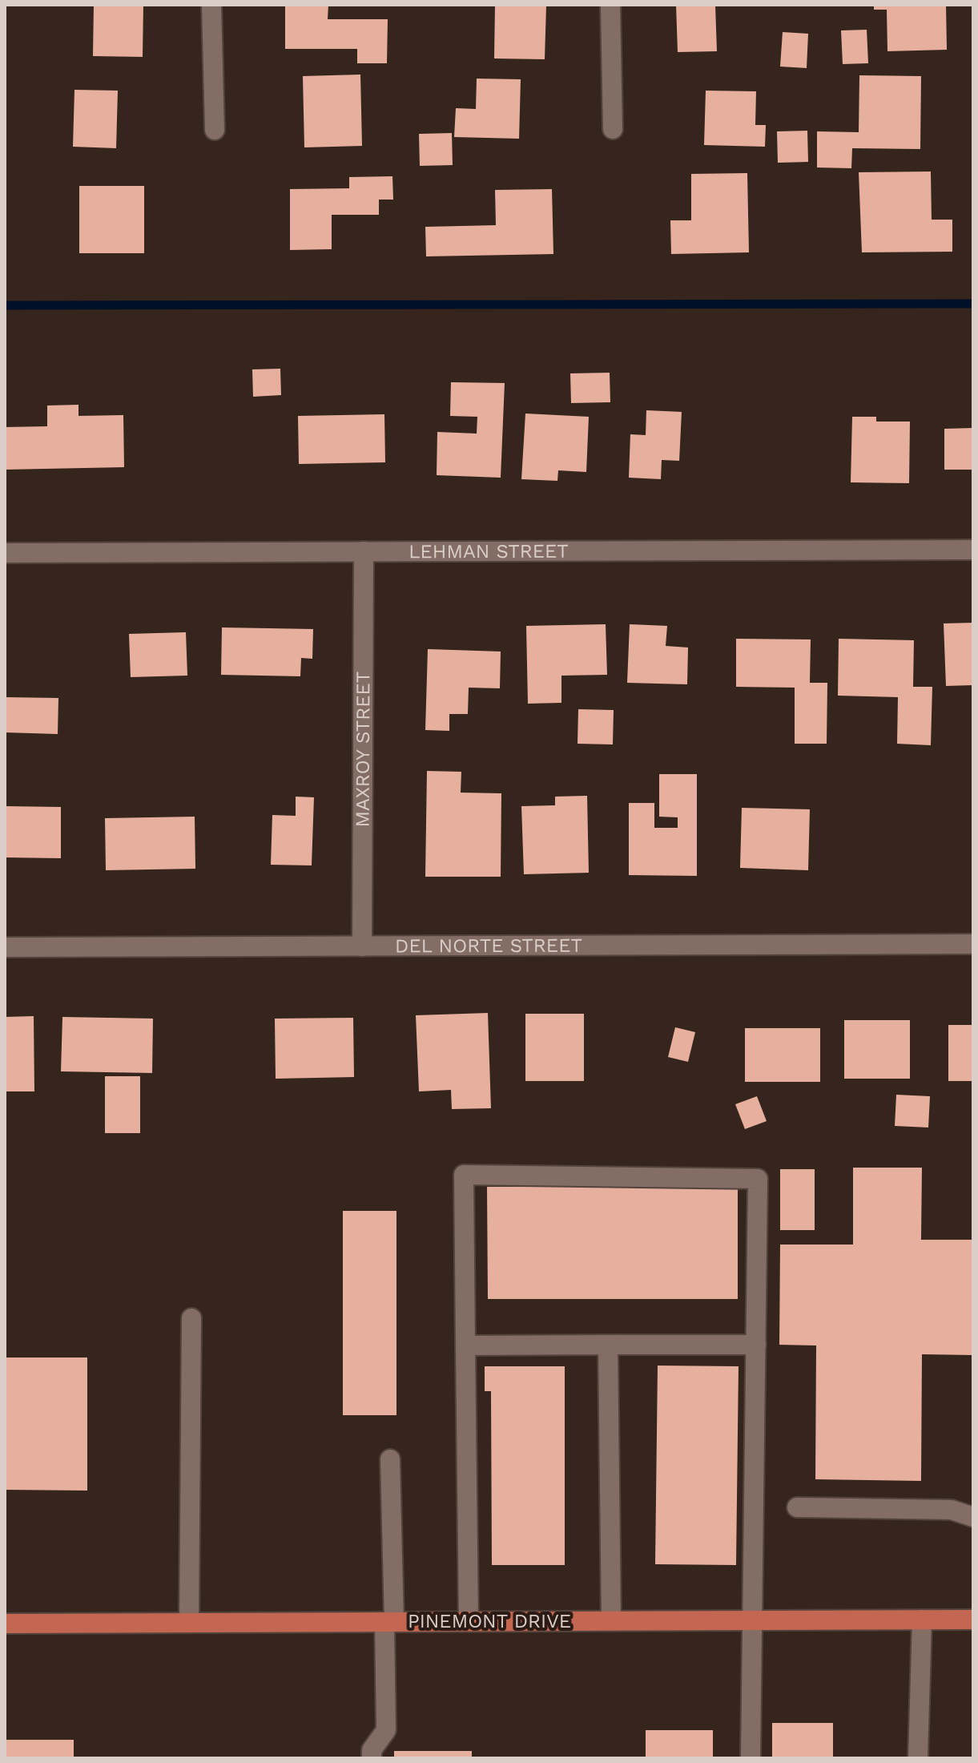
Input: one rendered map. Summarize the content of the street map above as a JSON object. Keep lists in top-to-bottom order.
{
  "streets": {
    "main road": ["PINEMONT DRIVE"],
    "street": ["LEHMAN STREET", "MAXROY STREET", "DEL NORTE STREET"]
  },
  "crossings": [
    ["LEHMAN STREET", "MAXROY STREET"],
    ["MAXROY STREET", "DEL NORTE STREET"]
  ]
}
